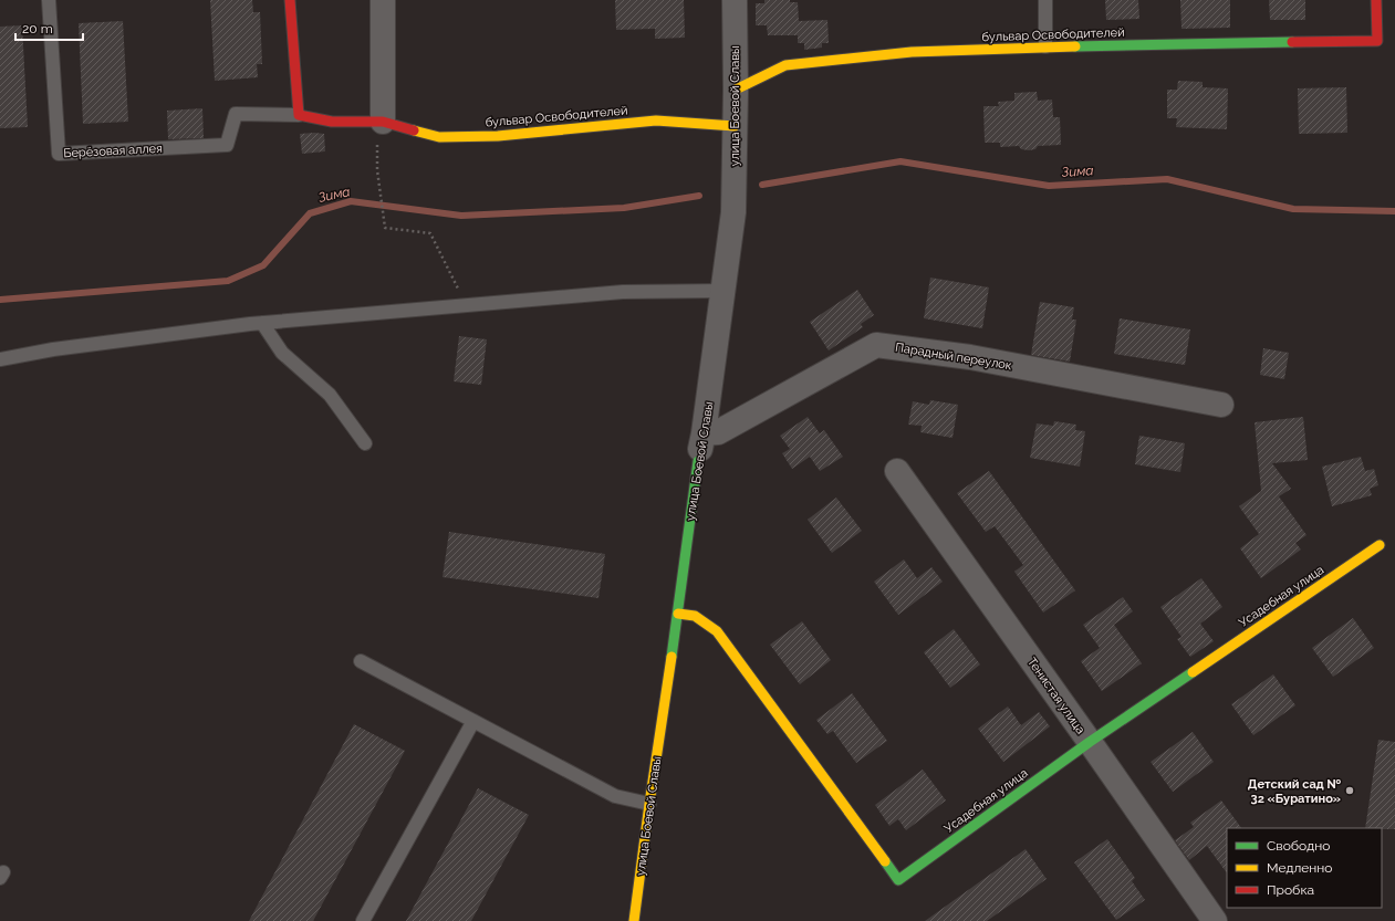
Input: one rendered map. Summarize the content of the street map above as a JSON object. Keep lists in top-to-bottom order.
{
  "streets": {
    "street": [
      "бульвар Освободителей",
      "улица Боевой Славы",
      "Парадный переулок",
      "Усадебная улица",
      "Тенистая улица"
    ],
    "lane": ["Берёзовая аллея"]
  },
  "crossings": [
    ["бульвар Освободителей", "улица Боевой Славы"],
    ["бульвар Освободителей", "Берёзовая аллея"],
    ["улица Боевой Славы", "Парадный переулок"],
    ["улица Боевой Славы", "Усадебная улица"],
    ["Усадебная улица", "Тенистая улица"]
  ],
  "water": ["Зима"],
  "places": ["Детский сад № 32 «Буратино»"],
  "legend": ["Свободно", "Медленно", "Пробка"],
  "scale_bar": "20 m"
}
